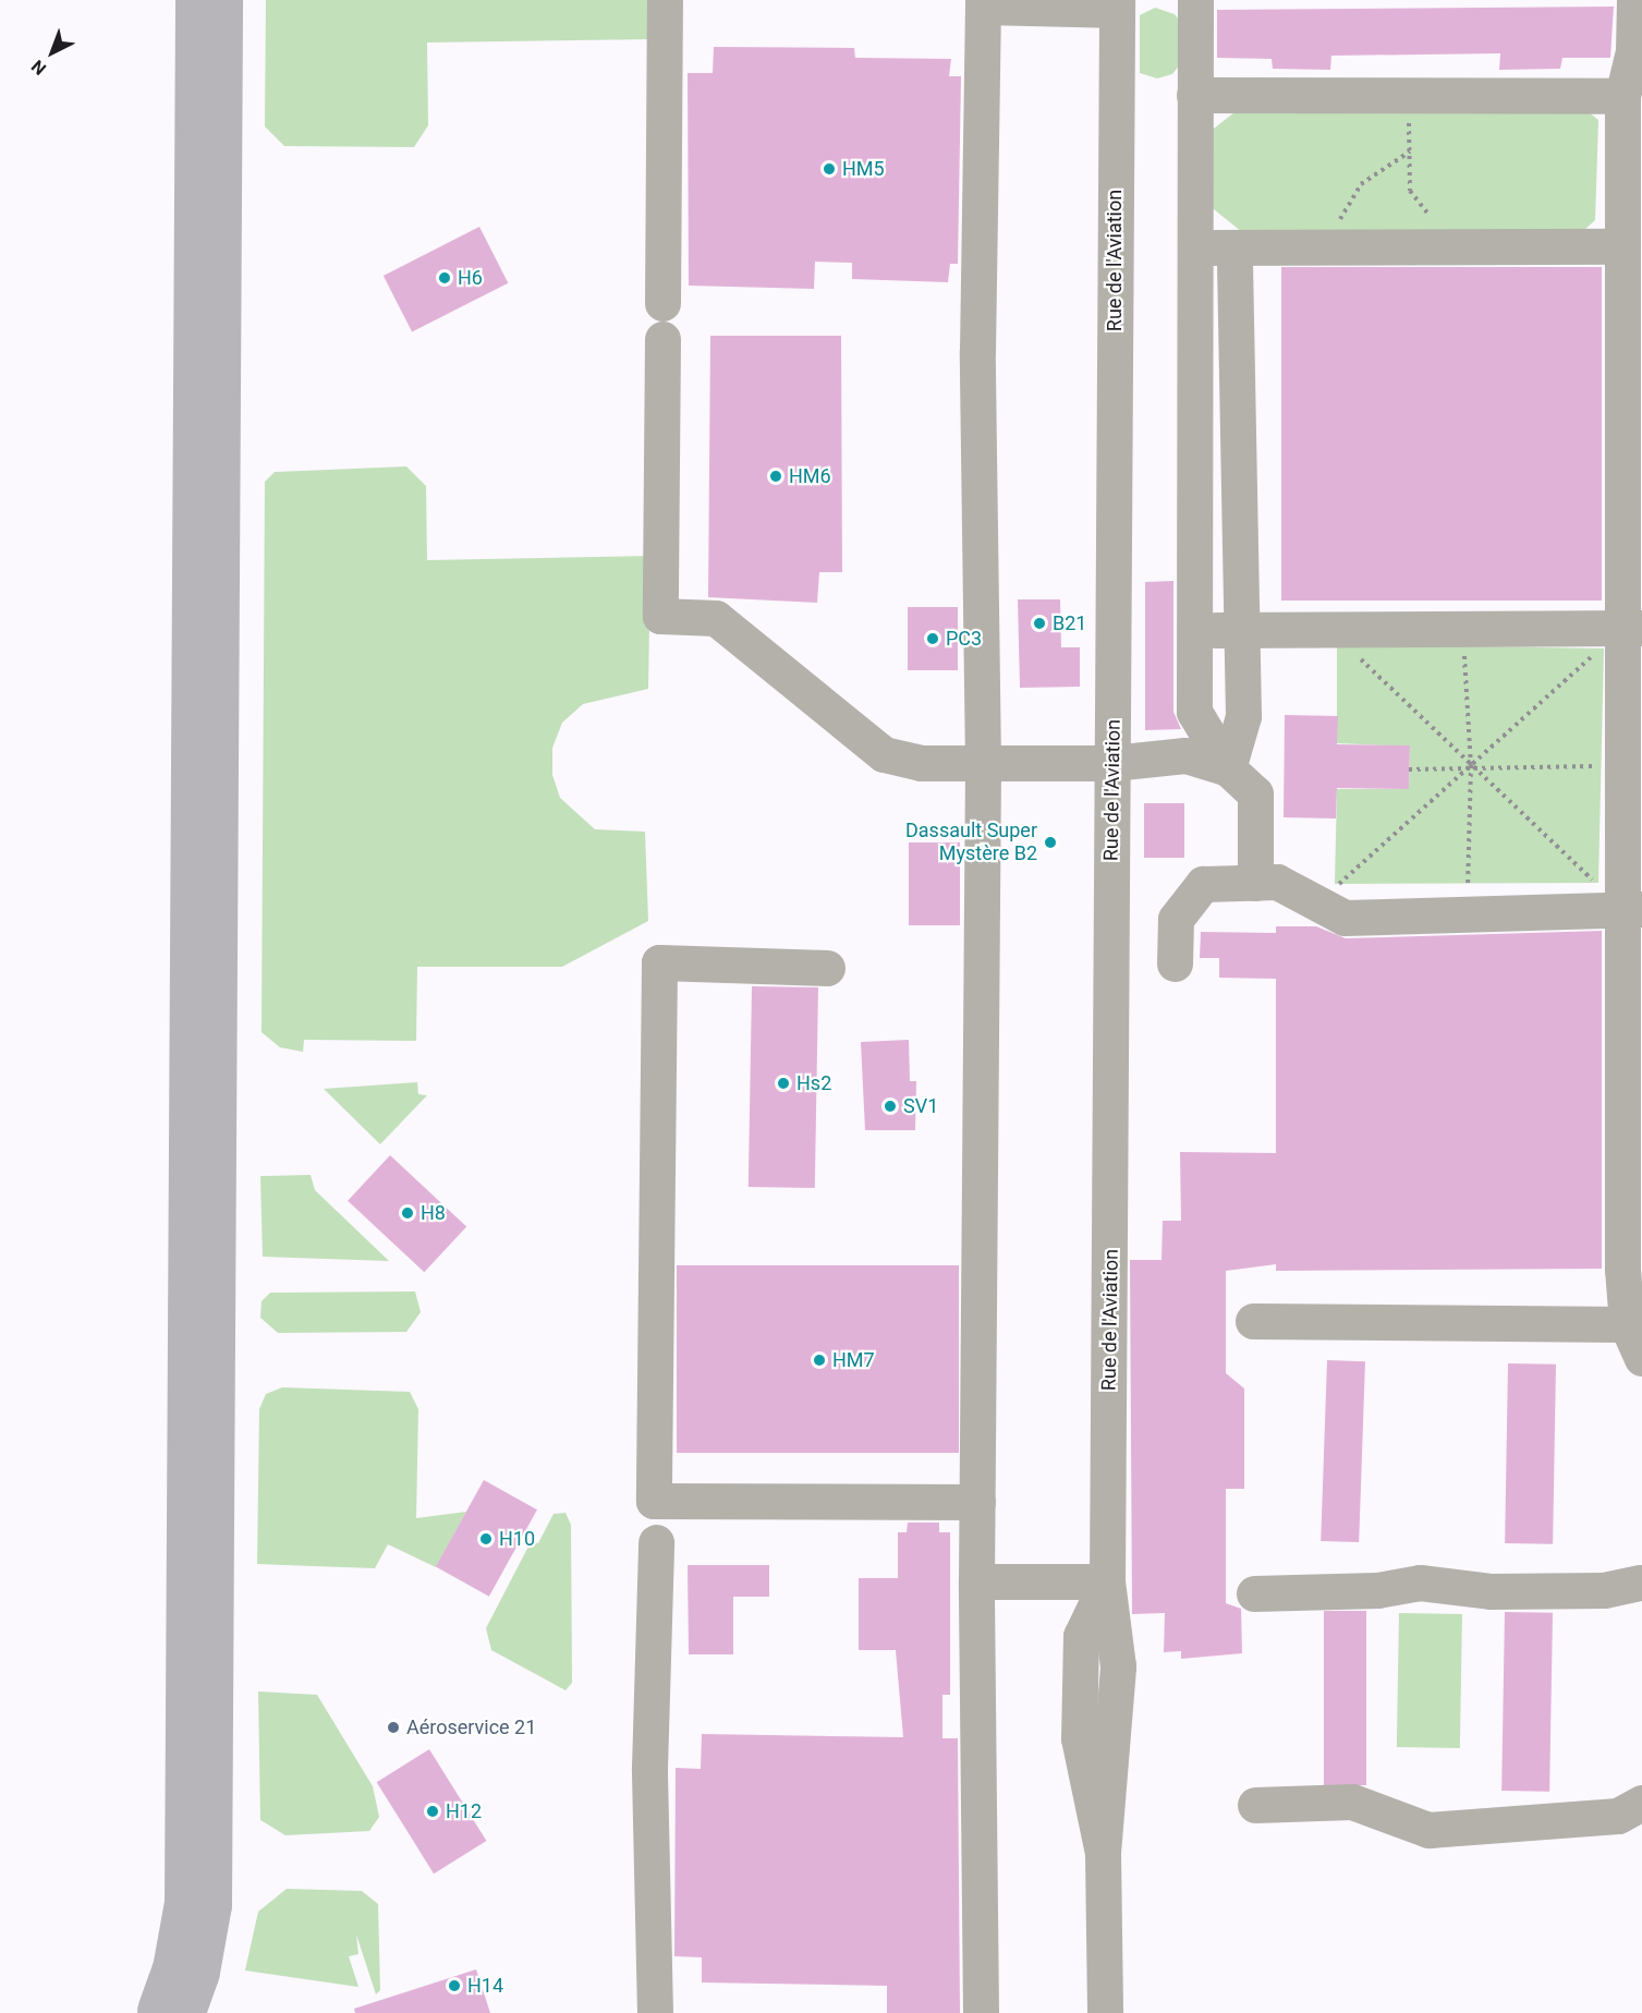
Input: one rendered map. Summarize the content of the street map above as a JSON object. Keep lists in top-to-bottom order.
{
  "streets": {
    "street": ["Rue de l'Aviation"]
  },
  "places": [
    "HM5",
    "H6",
    "HM6",
    "B21",
    "PC3",
    "Dassault Super Mystère B2",
    "Hs2",
    "SV1",
    "H8",
    "HM7",
    "H10",
    "Aéroservice 21",
    "H12",
    "H14"
  ],
  "north": "bottom left"
}
